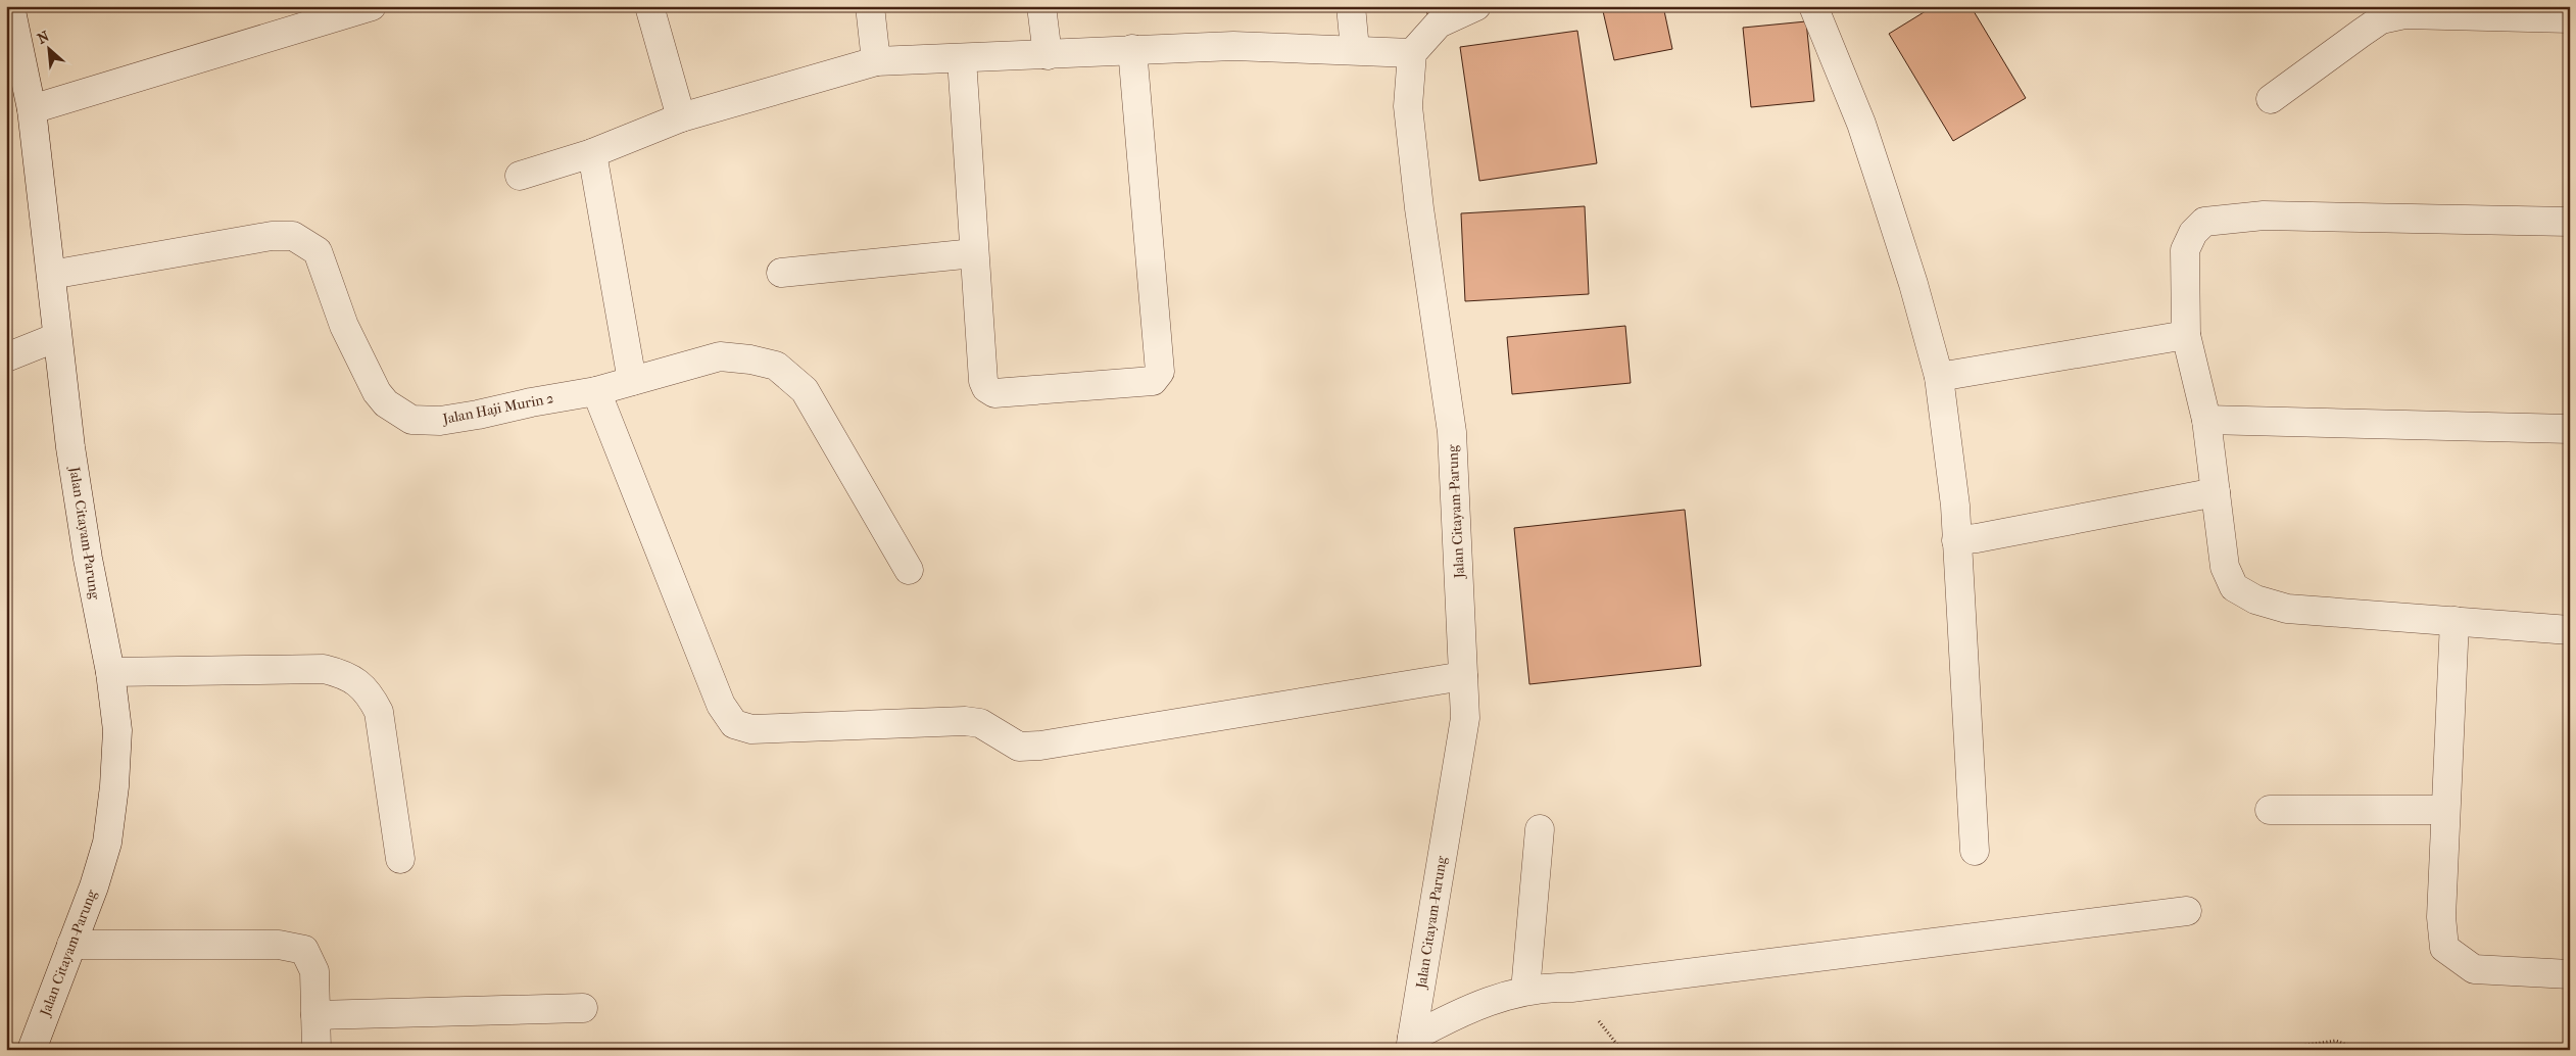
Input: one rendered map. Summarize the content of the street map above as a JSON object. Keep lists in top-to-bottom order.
{
  "streets": {
    "street": ["Jalan Haji Murin 2", "Jalan Citayam-Parung"]
  },
  "crossings": [
    ["Jalan Haji Murin 2", "Jalan Citayam-Parung"]
  ],
  "north": "top left"
}
